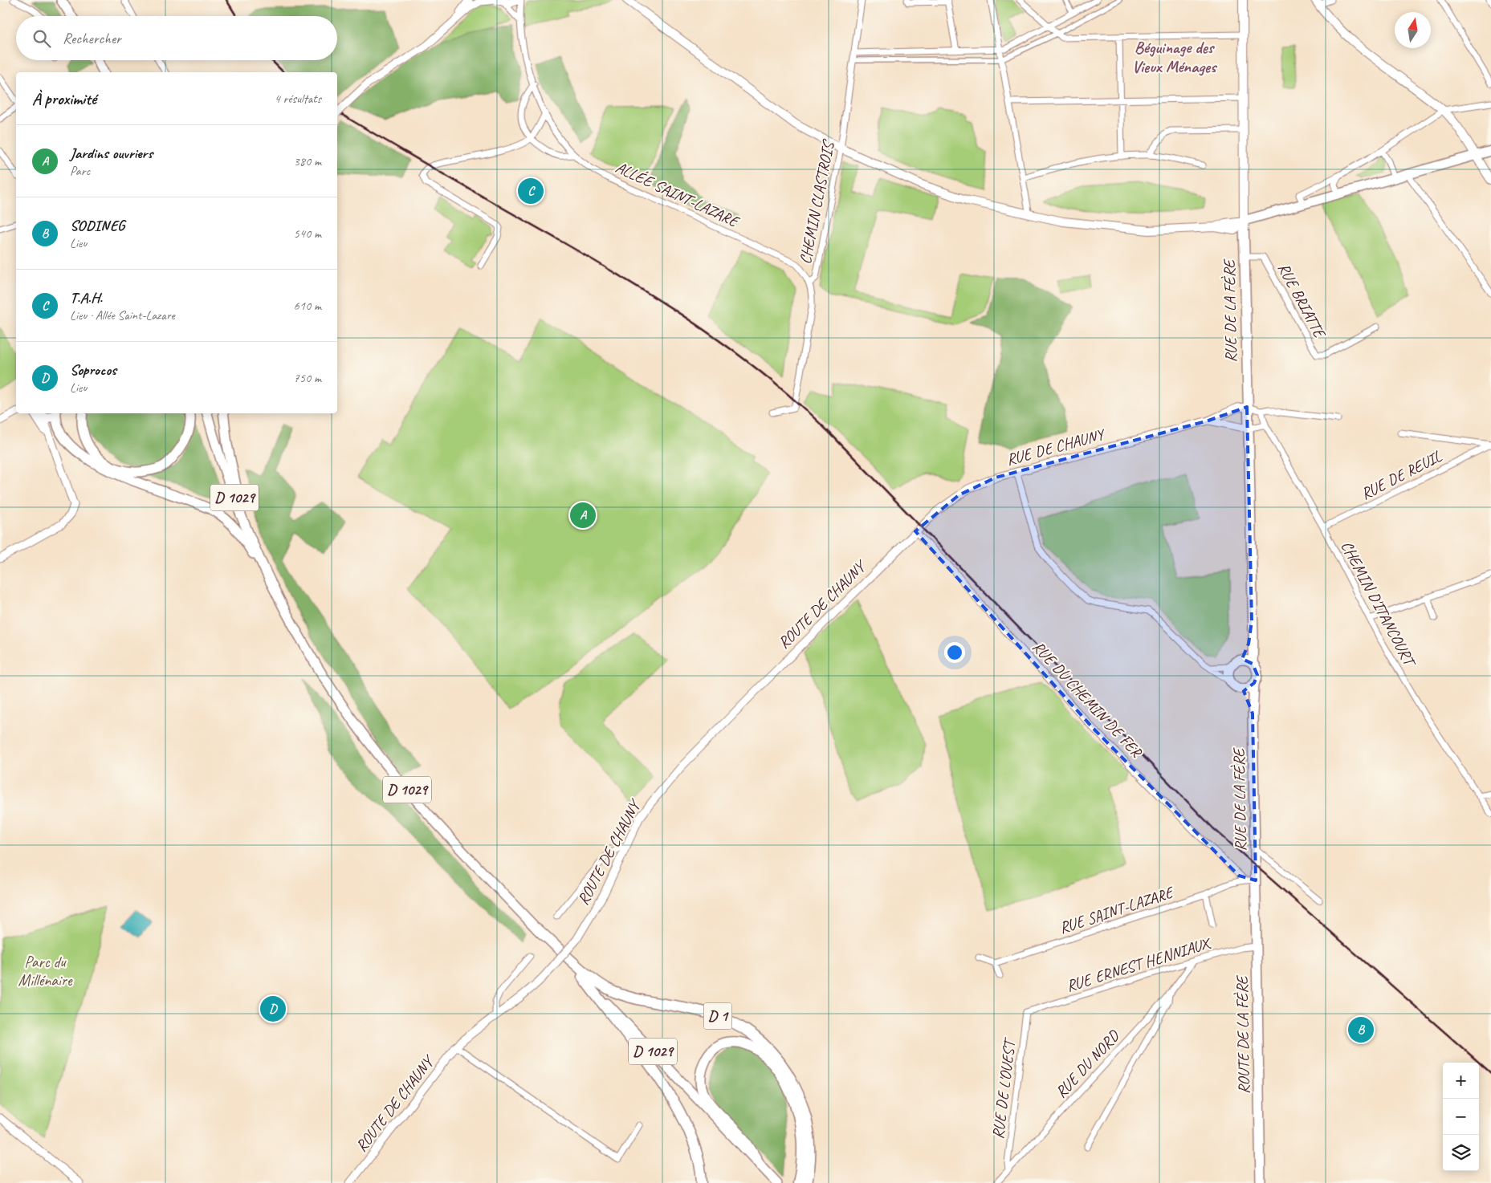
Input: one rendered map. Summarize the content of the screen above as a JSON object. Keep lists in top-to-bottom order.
{
  "streets": {
    "highway": ["D 1"],
    "main road": ["RUE DE LA FÈRE", "D 1029", "ROUTE DE LA FÈRE"],
    "street": [
      "ALLÉE SAINT-LAZARE",
      "CHEMIN CLASTROIS",
      "RUE BRIATTE",
      "RUE DE CHAUNY",
      "RUE DE REUIL",
      "CHEMIN D'ITANCOURT",
      "ROUTE DE CHAUNY",
      "RUE DU CHEMIN DE FER",
      "RUE SAINT-LAZARE",
      "RUE ERNEST HENNIAUX",
      "RUE DU NORD",
      "RUE DE L'OUEST"
    ]
  },
  "crossings": [
    ["ALLÉE SAINT-LAZARE", "CHEMIN CLASTROIS"],
    ["RUE BRIATTE", "RUE DE LA FÈRE"],
    ["RUE DE LA FÈRE", "RUE DE CHAUNY"],
    ["RUE DE LA FÈRE", "RUE SAINT-LAZARE"],
    ["RUE DE LA FÈRE", "ROUTE DE LA FÈRE"],
    ["RUE DE CHAUNY", "ROUTE DE CHAUNY"],
    ["RUE DE CHAUNY", "RUE DU CHEMIN DE FER"],
    ["RUE DE REUIL", "CHEMIN D'ITANCOURT"],
    ["D 1029", "D 1"],
    ["ROUTE DE CHAUNY", "RUE DU CHEMIN DE FER"],
    ["RUE DU CHEMIN DE FER", "RUE SAINT-LAZARE"],
    ["RUE SAINT-LAZARE", "ROUTE DE LA FÈRE"],
    ["RUE ERNEST HENNIAUX", "ROUTE DE LA FÈRE"],
    ["RUE ERNEST HENNIAUX", "RUE DU NORD"],
    ["RUE ERNEST HENNIAUX", "RUE DE L'OUEST"],
    ["RUE DU NORD", "RUE DE L'OUEST"]
  ],
  "districts": ["Béguinage des Vieux Ménages"],
  "parks": ["Parc du Millénaire"],
  "north": "top",
  "page": {
    "search": "Rechercher",
    "heading": ["À proximité", "4 résultats"],
    "list": [
      {
        "mark": "A",
        "name": "Jardins ouvriers",
        "note": "Parc",
        "value": "380 m"
      },
      {
        "mark": "B",
        "name": "SODINEG",
        "note": "Lieu",
        "value": "540 m"
      },
      {
        "mark": "C",
        "name": "T.A.H.",
        "note": "Lieu · Allée Saint-Lazare",
        "value": "610 m"
      },
      {
        "mark": "D",
        "name": "Soprocos",
        "note": "Lieu",
        "value": "750 m"
      }
    ],
    "pins": [
      "C",
      "A",
      "D",
      "B"
    ],
    "map_buttons": ["+", "−"]
  }
}
